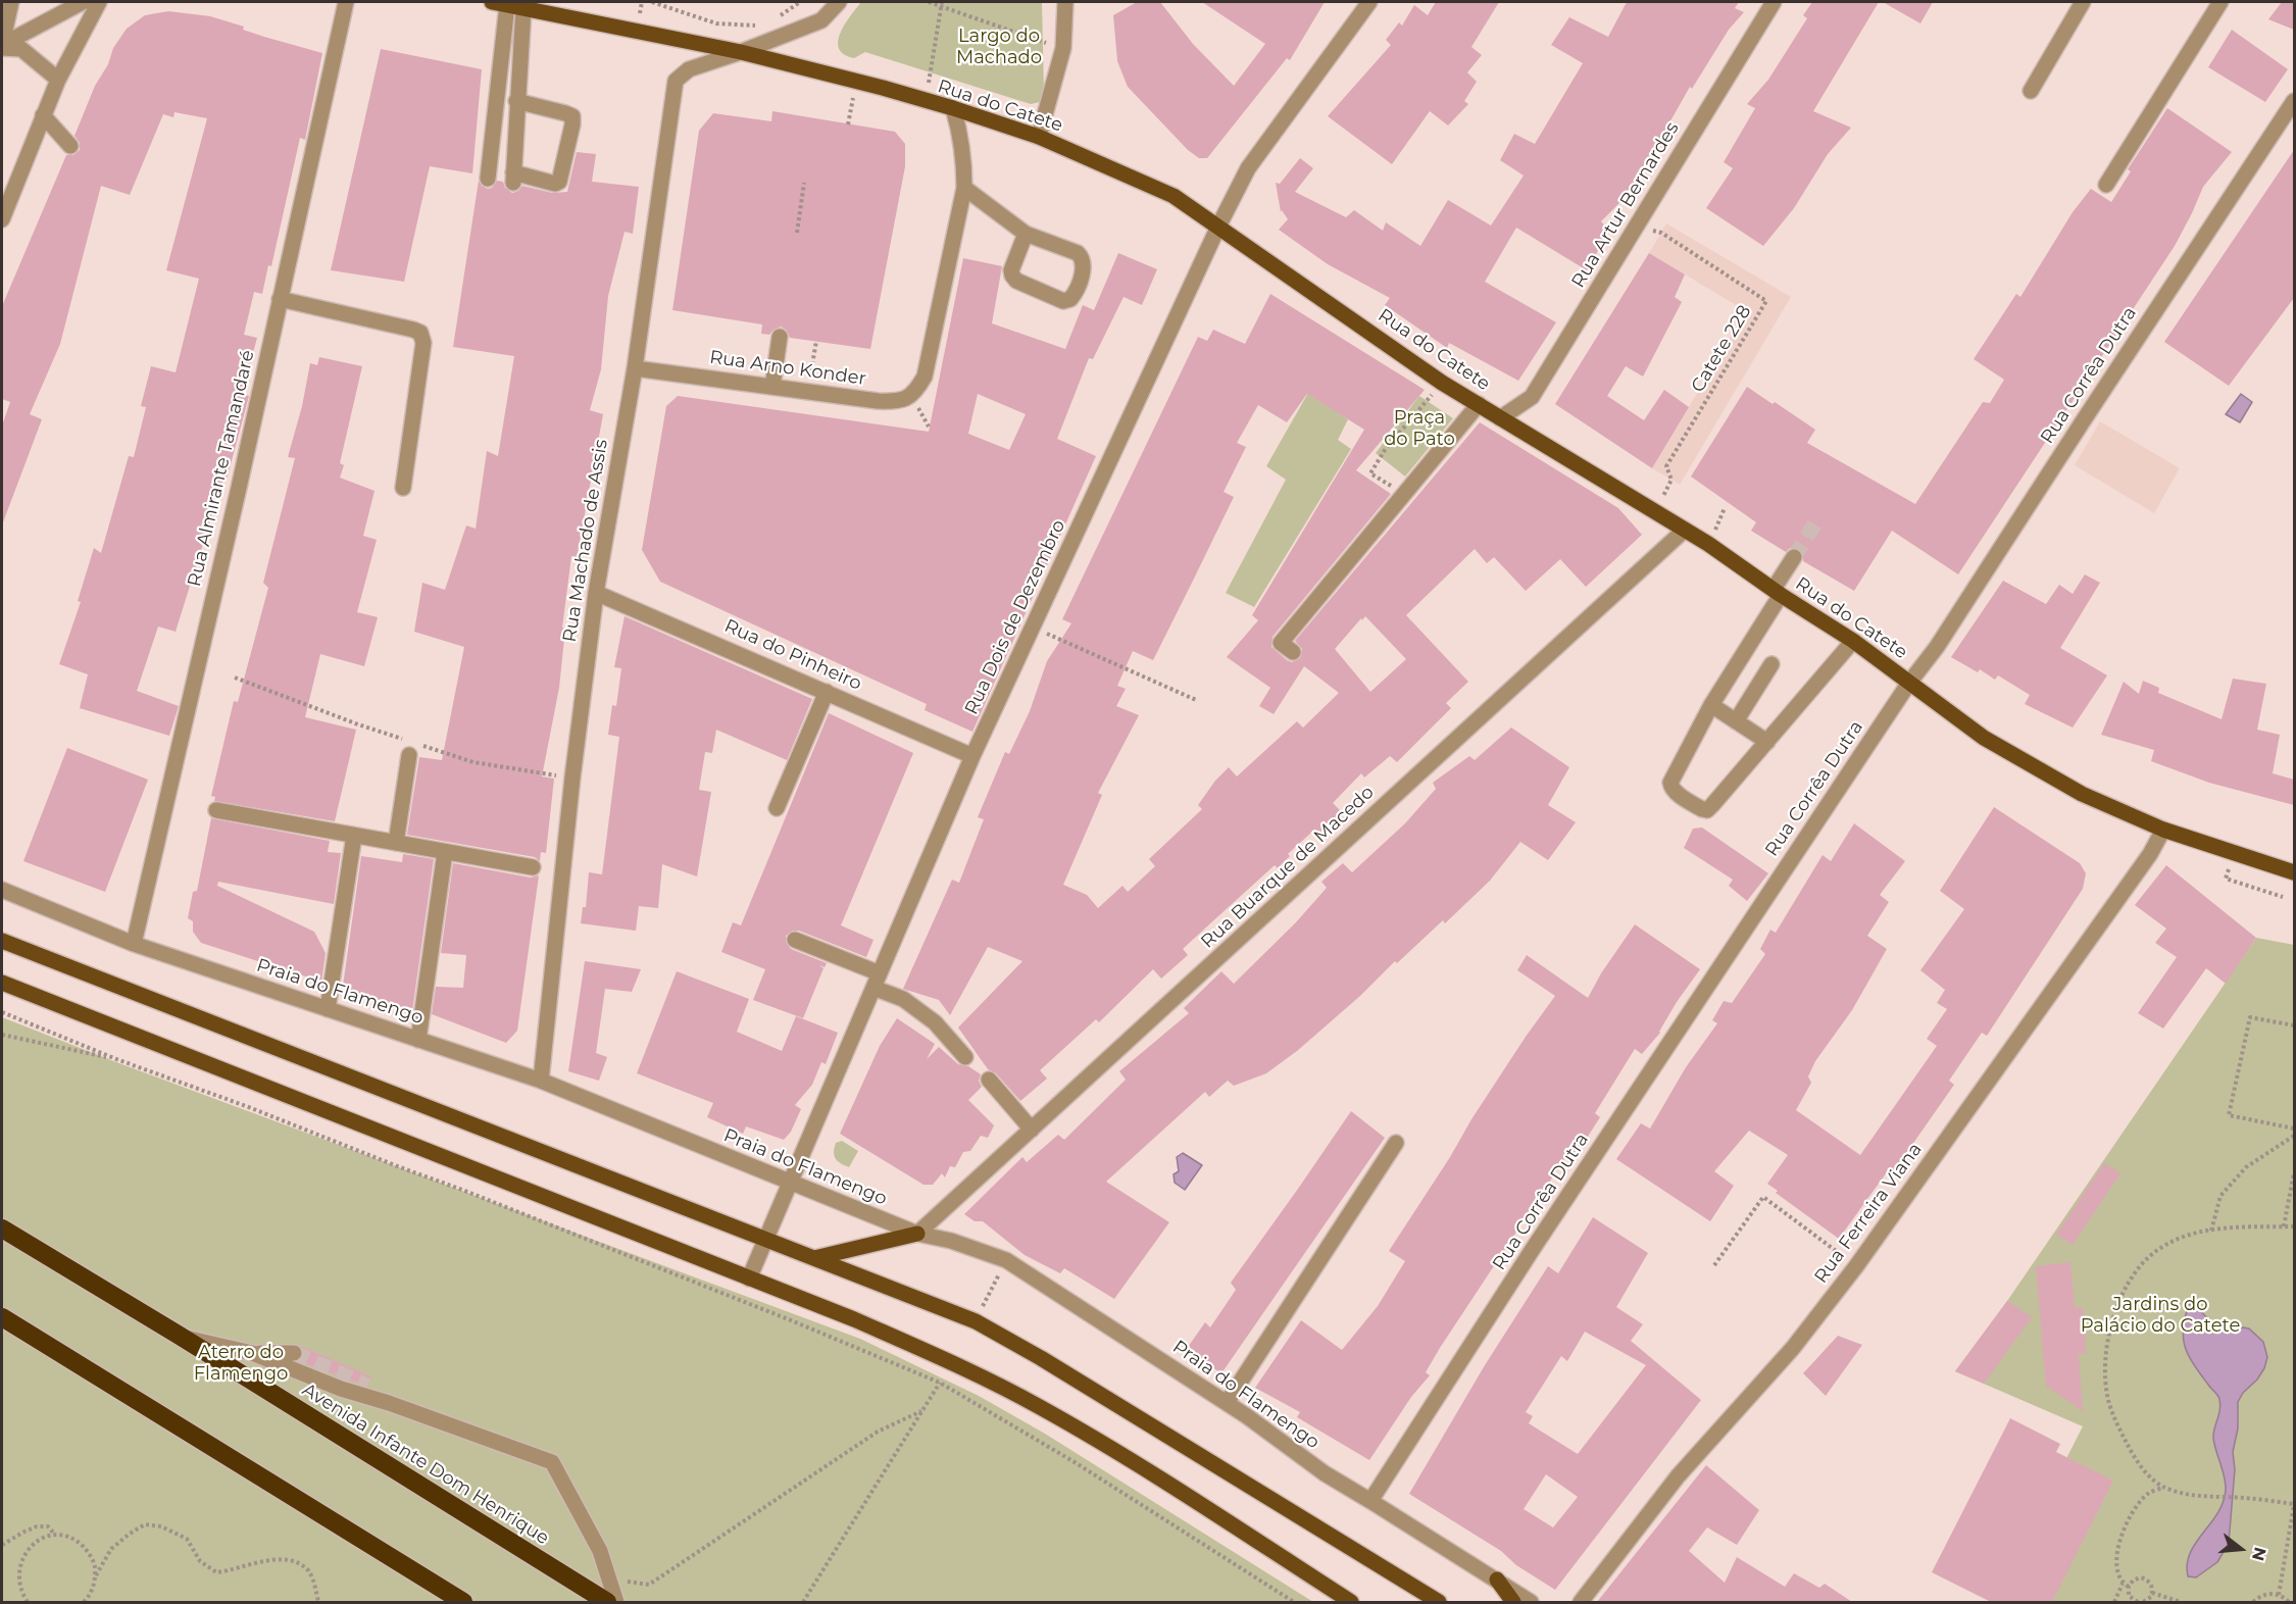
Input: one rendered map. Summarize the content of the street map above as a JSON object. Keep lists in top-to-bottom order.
{
  "streets": {
    "highway": ["Avenida Infante Dom Henrique"],
    "main road": ["Rua do Catete"],
    "street": [
      "Rua Artur Bernardes",
      "Rua Arno Konder",
      "Rua Corrêa Dutra",
      "Rua Almirante Tamandaré",
      "Rua Machado de Assis",
      "Rua Dois de Dezembro",
      "Rua do Pinheiro",
      "Rua Buarque de Macedo",
      "Praia do Flamengo",
      "Rua Ferreira Viana"
    ],
    "path": ["Catete 228"]
  },
  "crossings": [
    ["Rua do Catete", "Rua Artur Bernardes"],
    ["Rua do Catete", "Catete 228"],
    ["Rua do Catete", "Rua Corrêa Dutra"],
    ["Rua do Catete", "Rua Machado de Assis"],
    ["Rua do Catete", "Rua Dois de Dezembro"],
    ["Rua do Catete", "Rua Buarque de Macedo"],
    ["Rua do Catete", "Rua Ferreira Viana"],
    ["Rua Artur Bernardes", "Catete 228"],
    ["Rua Arno Konder", "Rua Machado de Assis"],
    ["Rua Corrêa Dutra", "Praia do Flamengo"],
    ["Rua Almirante Tamandaré", "Praia do Flamengo"],
    ["Rua Machado de Assis", "Rua do Pinheiro"],
    ["Rua Machado de Assis", "Praia do Flamengo"],
    ["Rua Dois de Dezembro", "Rua do Pinheiro"],
    ["Rua Dois de Dezembro", "Praia do Flamengo"],
    ["Rua Buarque de Macedo", "Praia do Flamengo"]
  ],
  "parks": [
    "Largo do Machado",
    "Praça do Pato",
    "Jardins do Palácio do Catete",
    "Aterro do Flamengo"
  ],
  "north": "right"
}
